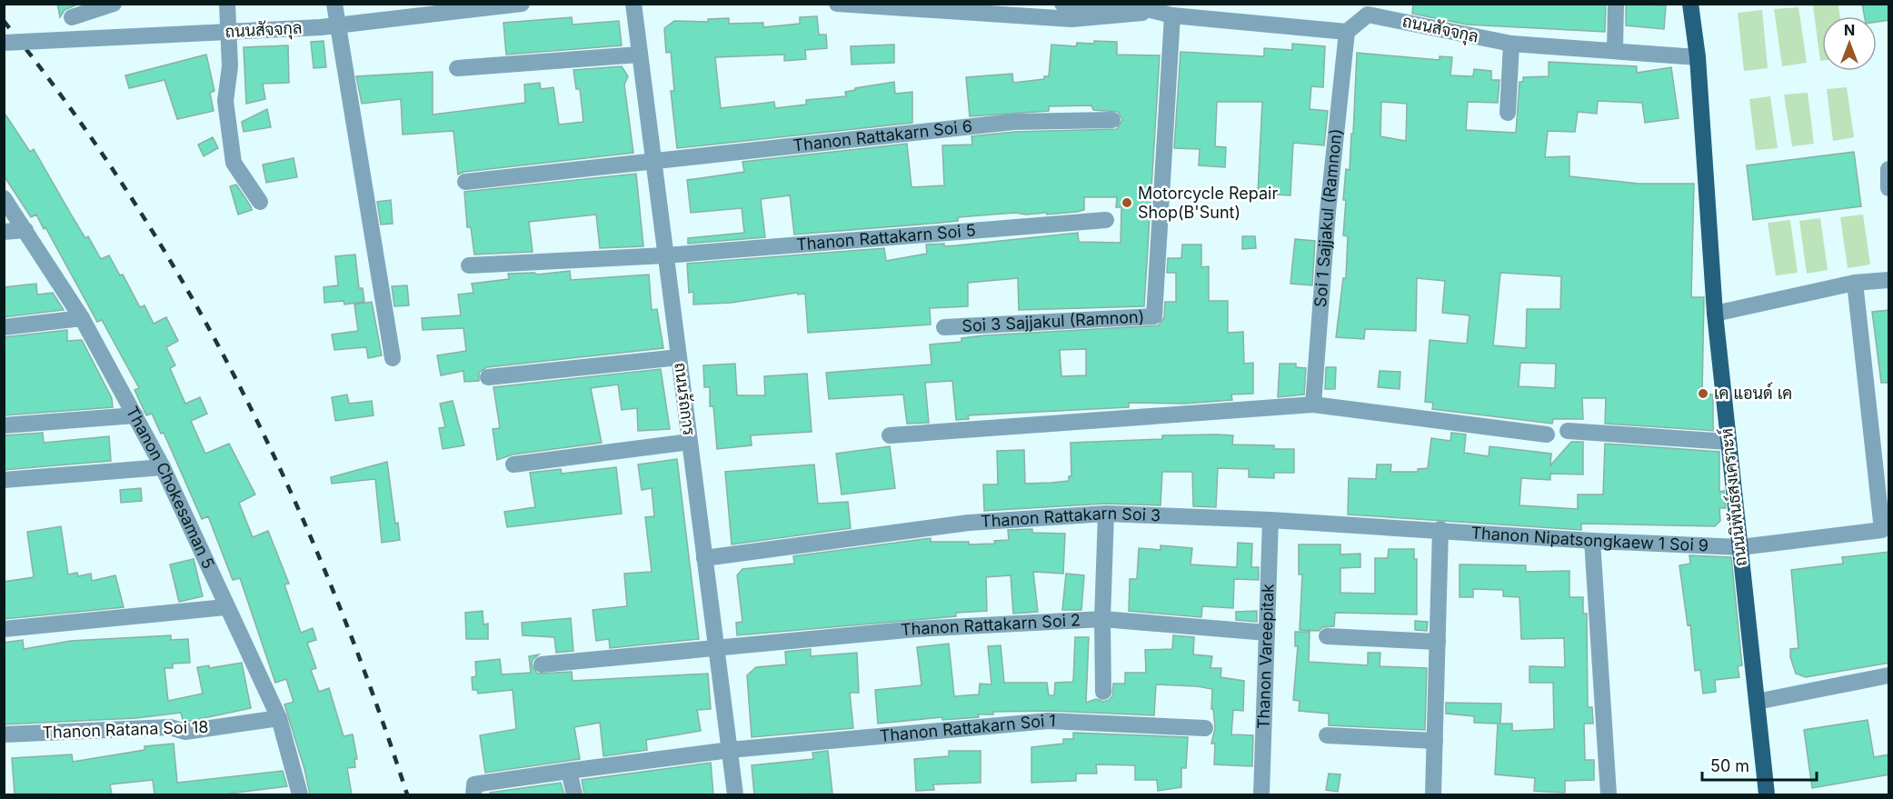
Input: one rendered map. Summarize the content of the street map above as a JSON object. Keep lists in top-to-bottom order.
{
  "streets": {
    "main road": ["ถนนนิพันธ์สงเคราะห์"],
    "street": [
      "ถนนสัจจกุล",
      "Thanon Rattakarn Soi 6",
      "Soi 1 Sajjakul (Ramnon)",
      "Thanon Rattakarn Soi 5",
      "Soi 3 Sajjakul (Ramnon)",
      "ถนนรัถการ",
      "Thanon Chokesaman 5",
      "Thanon Rattakarn Soi 3",
      "Thanon Nipatsongkaew 1 Soi 9",
      "Thanon Rattakarn Soi 2",
      "Thanon Vareepitak",
      "Thanon Rattakarn Soi 1",
      "Thanon Ratana Soi 18"
    ]
  },
  "crossings": [
    ["ถนนสัจจกุล", "Soi 1 Sajjakul (Ramnon)"],
    ["ถนนสัจจกุล", "ถนนนิพันธ์สงเคราะห์"],
    ["Thanon Rattakarn Soi 6", "ถนนรัถการ"],
    ["Thanon Rattakarn Soi 5", "ถนนรัถการ"],
    ["ถนนรัถการ", "Thanon Rattakarn Soi 3"],
    ["ถนนรัถการ", "Thanon Rattakarn Soi 2"],
    ["ถนนรัถการ", "Thanon Rattakarn Soi 1"],
    ["Thanon Chokesaman 5", "Thanon Ratana Soi 18"],
    ["ถนนนิพันธ์สงเคราะห์", "Thanon Nipatsongkaew 1 Soi 9"],
    ["Thanon Rattakarn Soi 3", "Thanon Nipatsongkaew 1 Soi 9"],
    ["Thanon Rattakarn Soi 3", "Thanon Vareepitak"],
    ["Thanon Rattakarn Soi 2", "Thanon Vareepitak"]
  ],
  "places": ["Motorcycle Repair Shop(B'Sunt)", "เค แอนด์ เค"],
  "scale_bar": "50 m",
  "north": "top"
}
